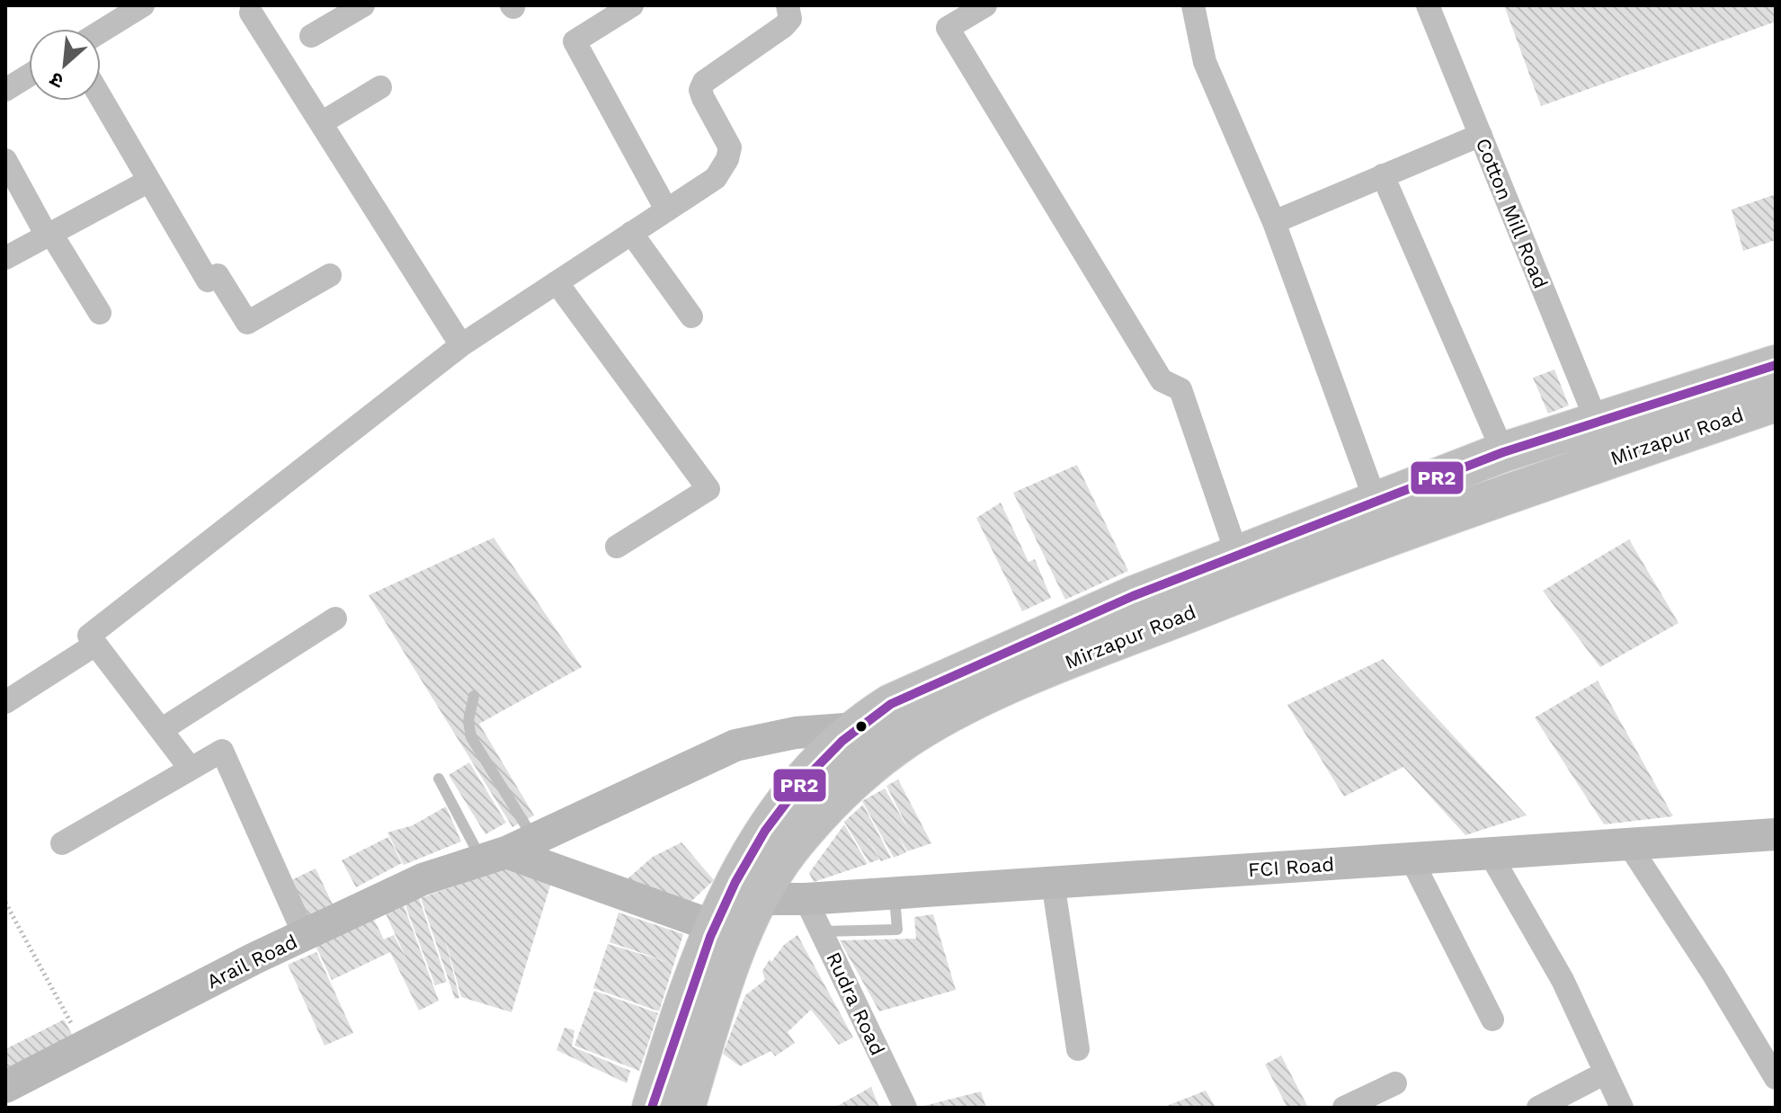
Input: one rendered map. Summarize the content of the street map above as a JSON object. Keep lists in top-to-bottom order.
{
  "streets": {
    "highway": ["Mirzapur Road"],
    "main road": ["FCI Road", "Arail Road"],
    "street": ["Cotton Mill Road", "Rudra Road"]
  },
  "crossings": [
    ["Cotton Mill Road", "Mirzapur Road"],
    ["Mirzapur Road", "FCI Road"],
    ["Mirzapur Road", "Arail Road"],
    ["FCI Road", "Rudra Road"]
  ],
  "lines": ["transit line PR2"],
  "north": "bottom left"
}
